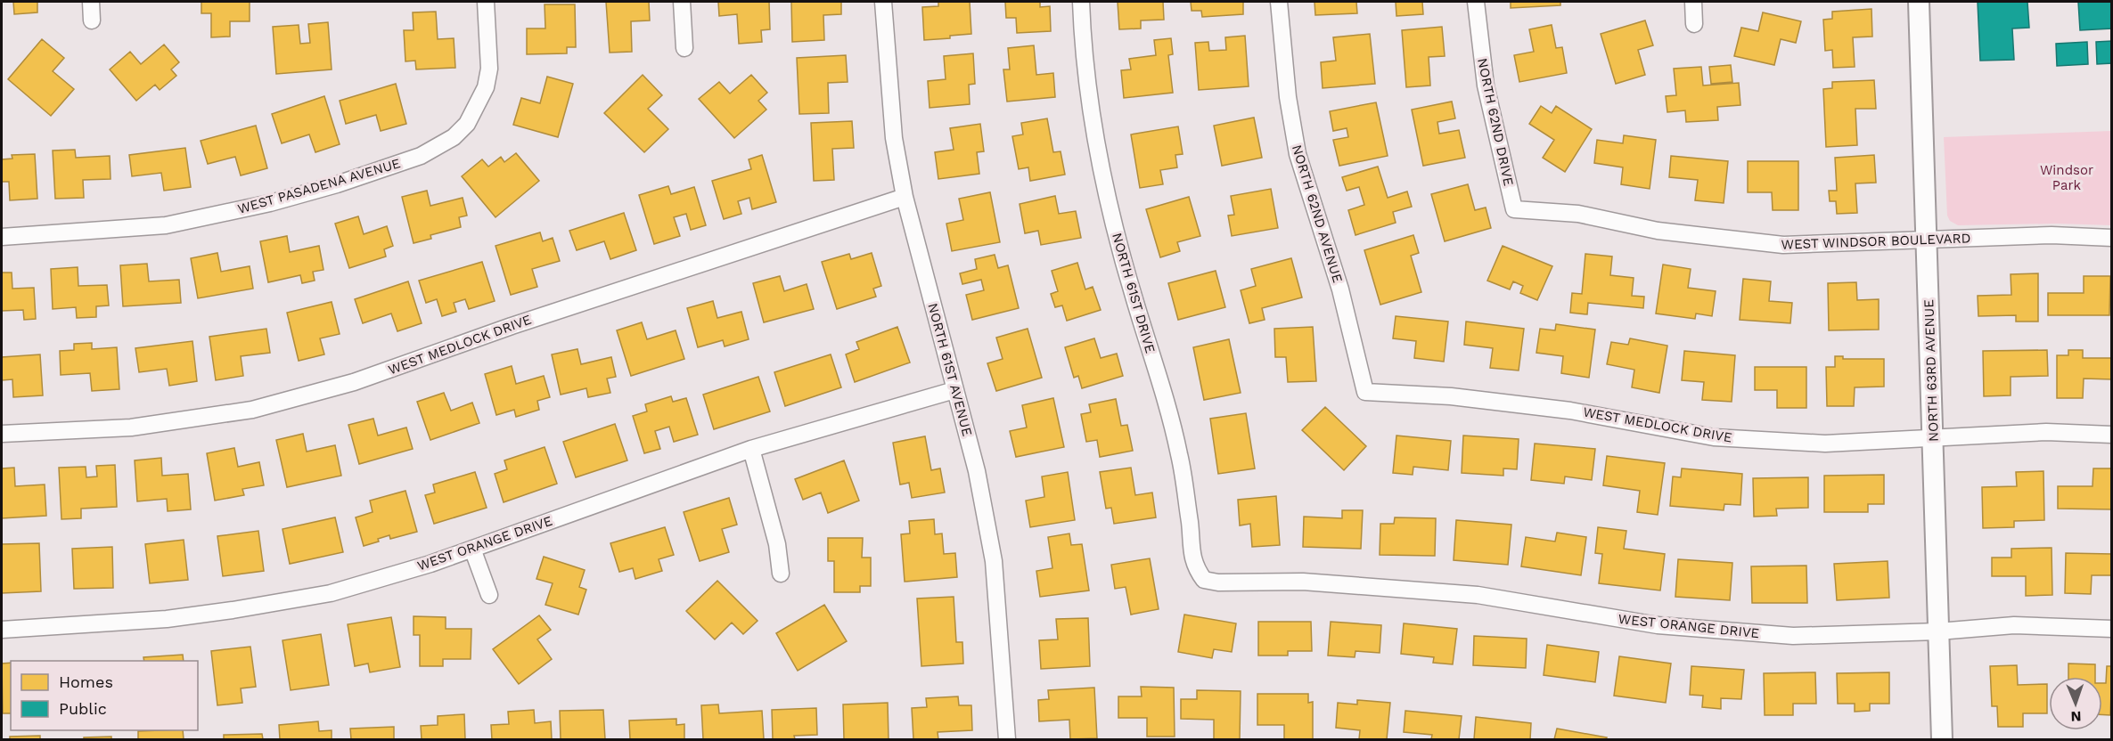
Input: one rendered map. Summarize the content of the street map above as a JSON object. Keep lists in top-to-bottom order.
{
  "streets": {
    "street": [
      "NORTH 62ND DRIVE",
      "WEST PASADENA AVENUE",
      "NORTH 62ND AVENUE",
      "WEST WINDSOR BOULEVARD",
      "NORTH 61ST DRIVE",
      "WEST MEDLOCK DRIVE",
      "NORTH 61ST AVENUE",
      "NORTH 63RD AVENUE",
      "WEST ORANGE DRIVE"
    ]
  },
  "crossings": [
    ["NORTH 62ND DRIVE", "WEST WINDSOR BOULEVARD"],
    ["NORTH 62ND AVENUE", "WEST MEDLOCK DRIVE"],
    ["WEST WINDSOR BOULEVARD", "NORTH 63RD AVENUE"],
    ["NORTH 61ST DRIVE", "WEST ORANGE DRIVE"],
    ["WEST MEDLOCK DRIVE", "NORTH 61ST AVENUE"],
    ["WEST MEDLOCK DRIVE", "NORTH 63RD AVENUE"],
    ["NORTH 61ST AVENUE", "WEST ORANGE DRIVE"],
    ["NORTH 63RD AVENUE", "WEST ORANGE DRIVE"]
  ],
  "parks": ["Windsor Park"],
  "legend": ["Homes", "Public"],
  "north": "bottom"
}
